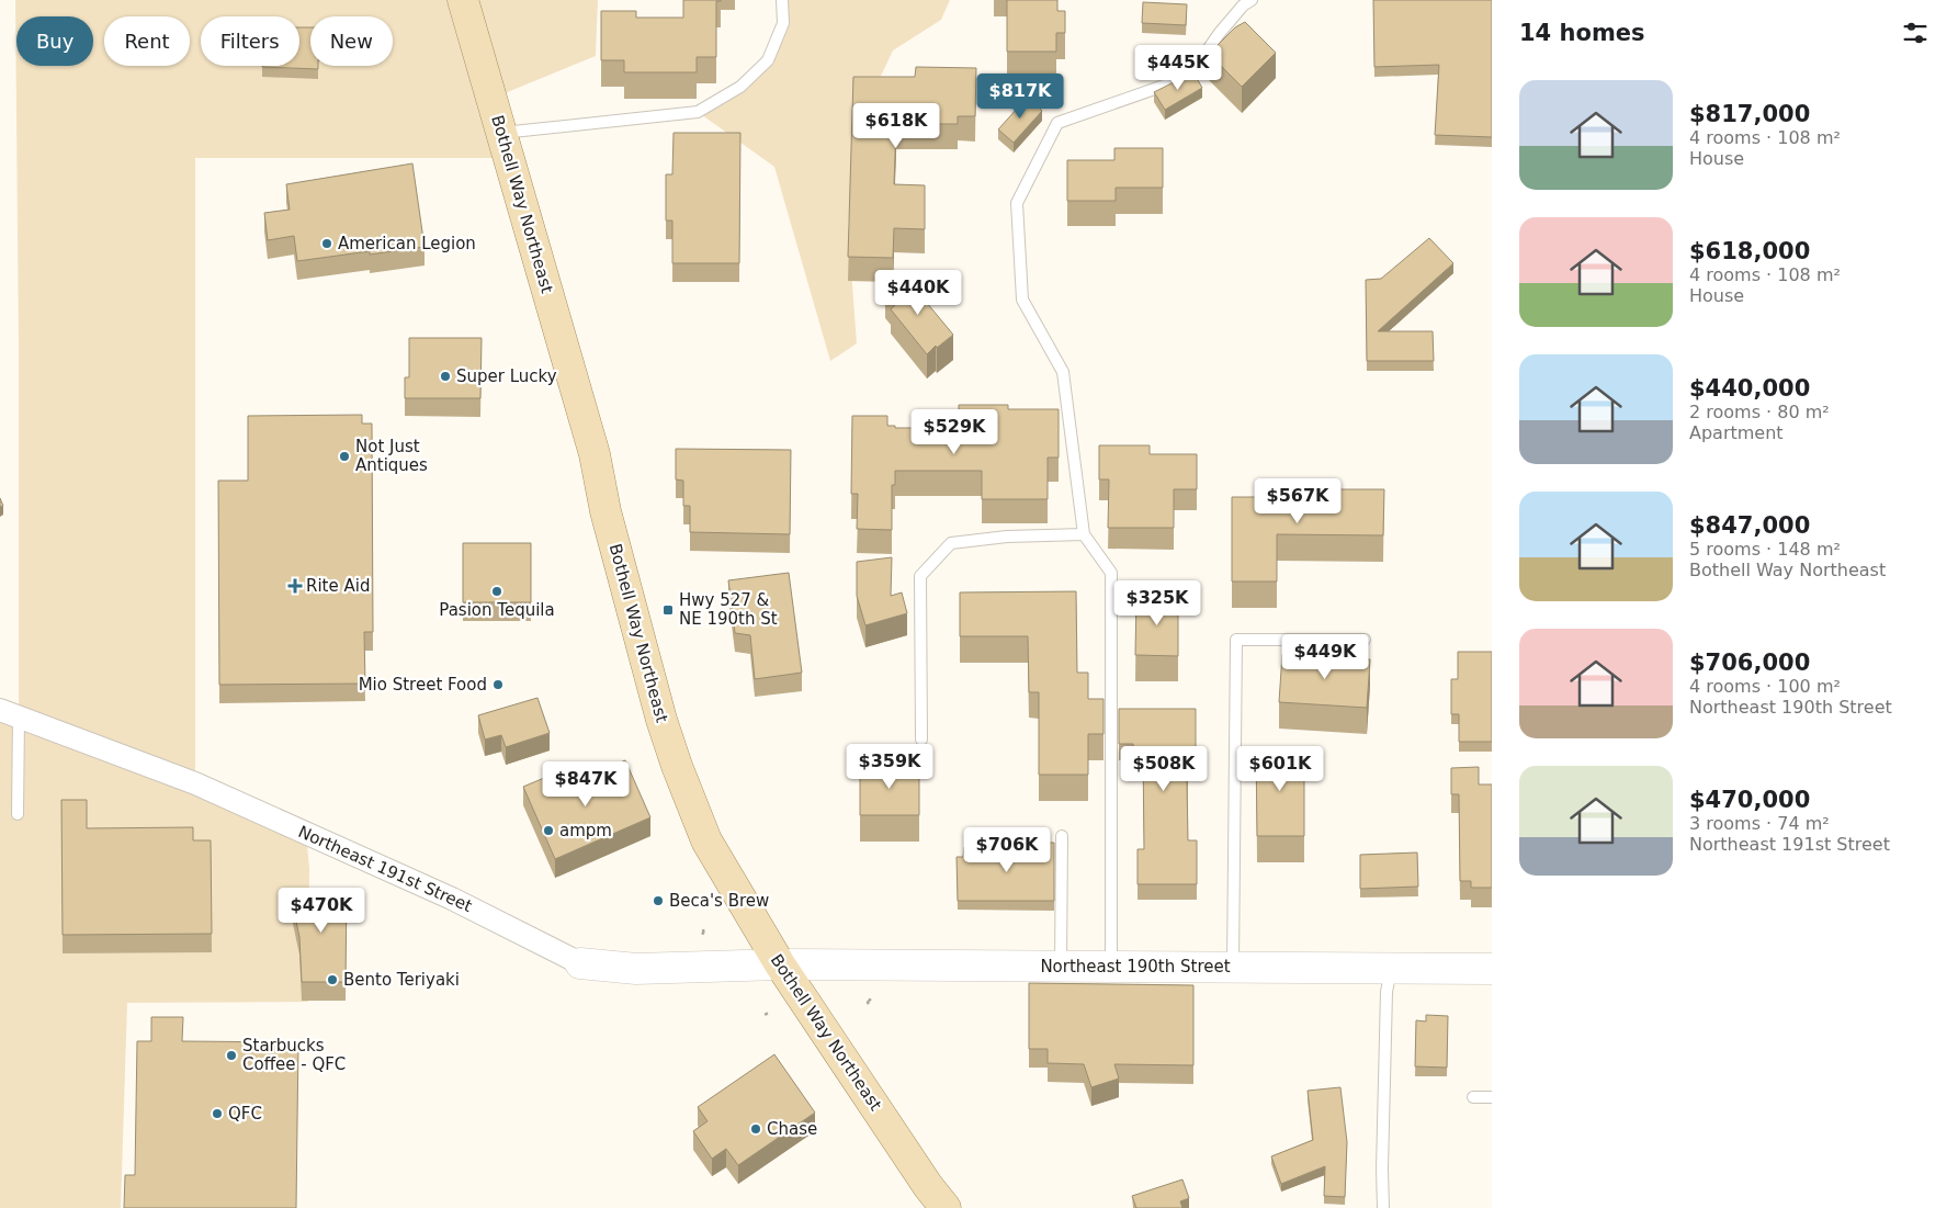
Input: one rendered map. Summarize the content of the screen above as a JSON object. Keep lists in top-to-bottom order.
{
  "streets": {
    "main road": ["Bothell Way Northeast"],
    "street": ["Northeast 191st Street", "Northeast 190th Street"]
  },
  "crossings": [
    ["Bothell Way Northeast", "Northeast 191st Street"],
    ["Bothell Way Northeast", "Northeast 190th Street"],
    ["Northeast 191st Street", "Northeast 190th Street"]
  ],
  "places": {
    "other": [
      "American Legion",
      "Super Lucky",
      "Not Just Antiques",
      "Pasion Tequila",
      "Mio Street Food",
      "ampm",
      "Beca's Brew",
      "Bento Teriyaki",
      "Starbucks Coffee - QFC",
      "QFC",
      "Chase"
    ],
    "health": ["Rite Aid"],
    "transit": ["Hwy 527 & NE 190th St"]
  },
  "page": {
    "heading": "14 homes",
    "chip": [
      "Buy",
      "Rent",
      "Filters",
      "New"
    ],
    "price": [
      "$445K",
      "$817K",
      "$618K",
      "$440K",
      "$529K",
      "$567K",
      "$325K",
      "$449K",
      "$359K",
      "$508K",
      "$601K",
      "$847K",
      "$706K",
      "$470K"
    ],
    "list": [
      {
        "name": "$817,000",
        "note": "4 rooms · 108 m² · House"
      },
      {
        "name": "$618,000",
        "note": "4 rooms · 108 m² · House"
      },
      {
        "name": "$440,000",
        "note": "2 rooms · 80 m² · Apartment"
      },
      {
        "name": "$847,000",
        "note": "5 rooms · 148 m² · Bothell Way Northeast"
      },
      {
        "name": "$706,000",
        "note": "4 rooms · 100 m² · Northeast 190th Street"
      },
      {
        "name": "$470,000",
        "note": "3 rooms · 74 m² · Northeast 191st Street"
      }
    ]
  }
}
